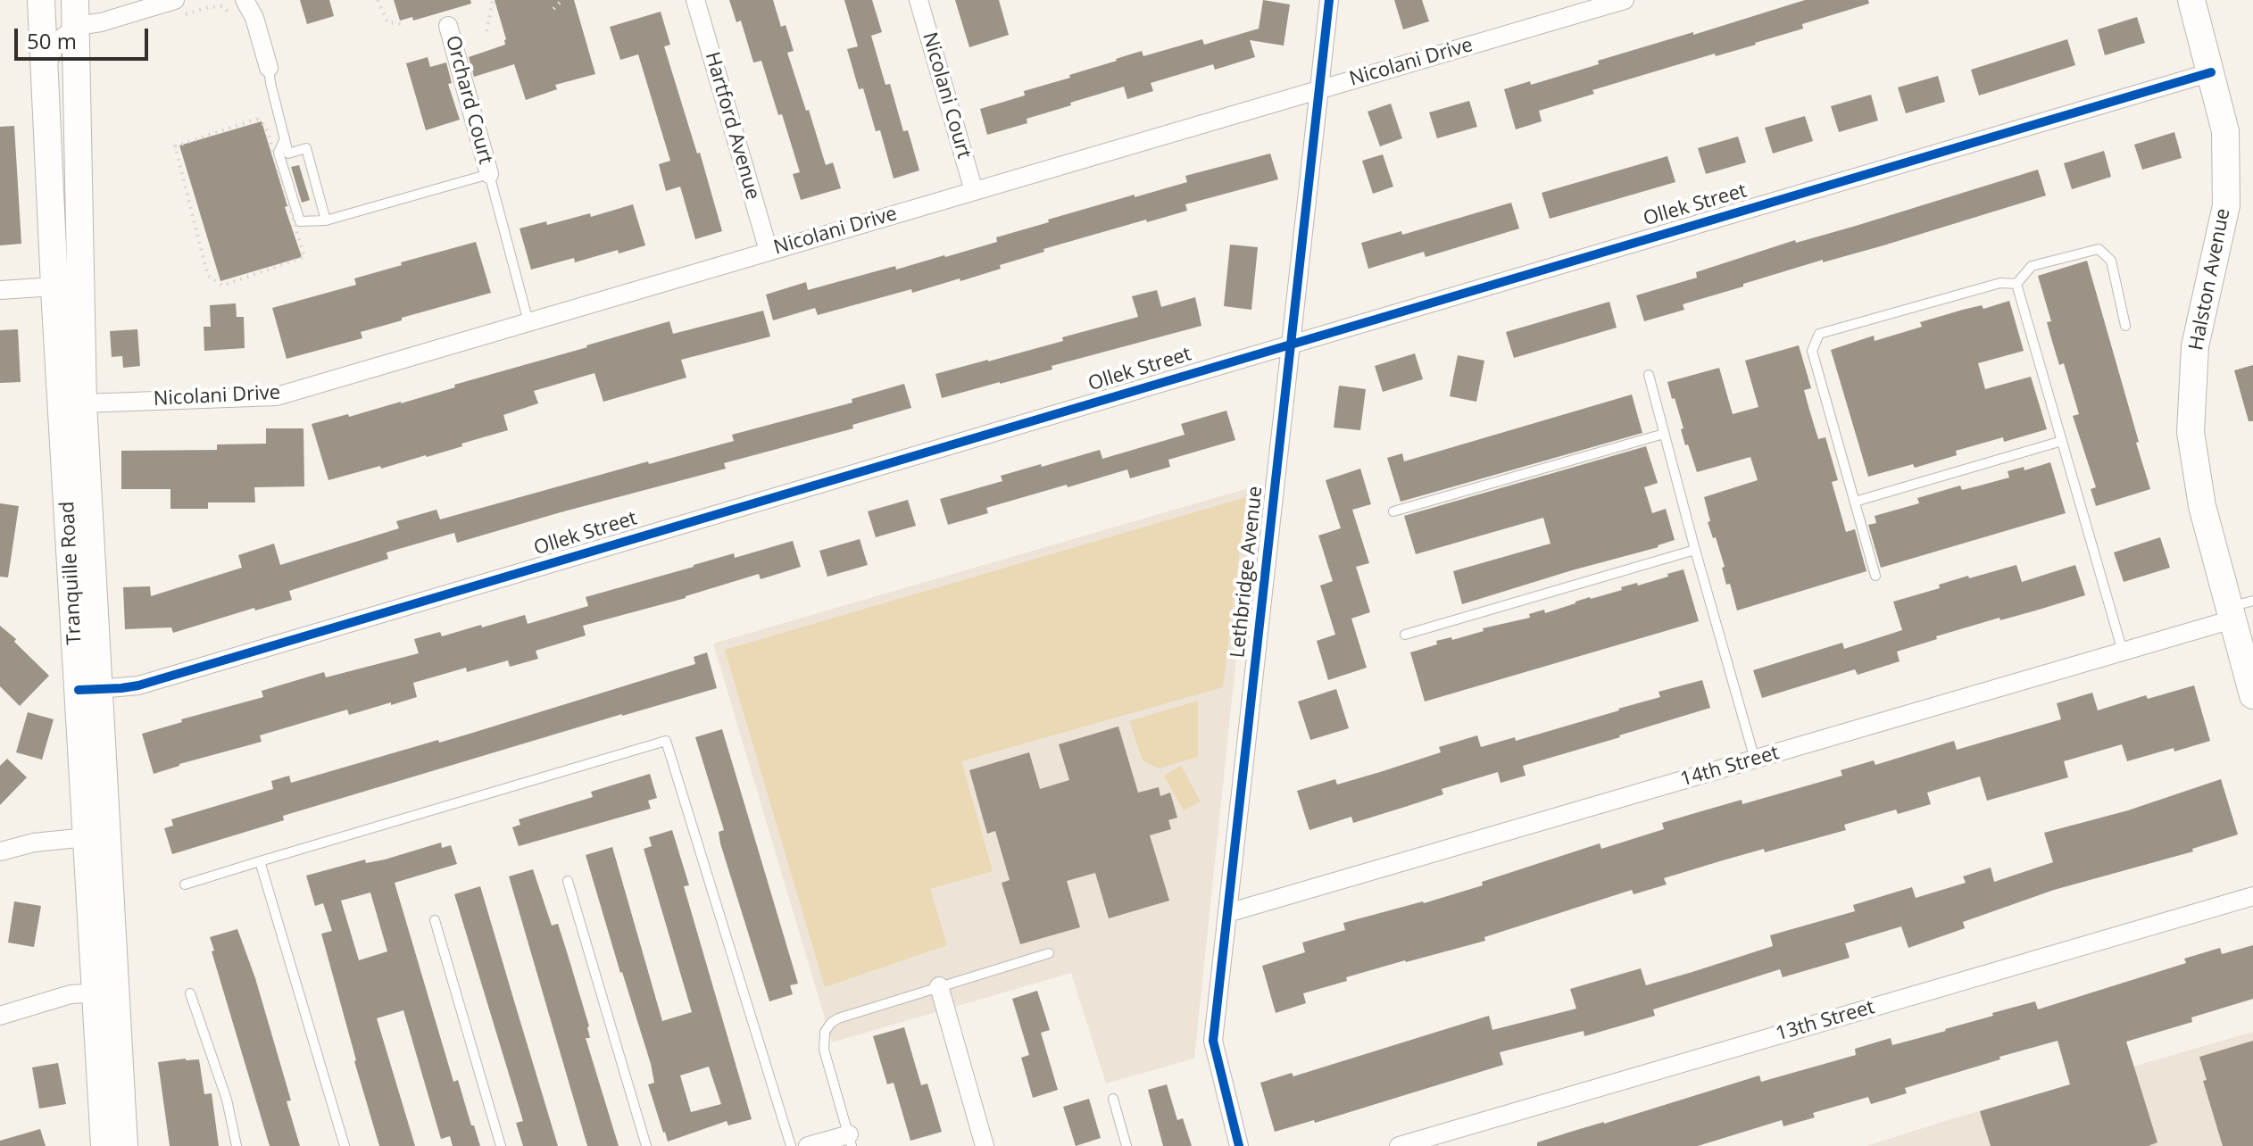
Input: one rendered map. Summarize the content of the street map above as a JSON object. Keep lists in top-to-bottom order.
{
  "streets": {
    "main road": ["Halston Avenue", "Tranquille Road"],
    "street": [
      "Nicolani Drive",
      "Nicolani Court",
      "Orchard Court",
      "Hartford Avenue",
      "Ollek Street",
      "Lethbridge Avenue",
      "14th Street",
      "13th Street"
    ]
  },
  "crossings": [
    ["Nicolani Drive", "Nicolani Court"],
    ["Nicolani Drive", "Hartford Avenue"],
    ["Nicolani Drive", "Lethbridge Avenue"],
    ["Nicolani Drive", "Tranquille Road"],
    ["Ollek Street", "Halston Avenue"],
    ["Ollek Street", "Lethbridge Avenue"],
    ["Ollek Street", "Tranquille Road"],
    ["Halston Avenue", "14th Street"],
    ["Lethbridge Avenue", "14th Street"]
  ],
  "scale_bar": "50 m"
}
